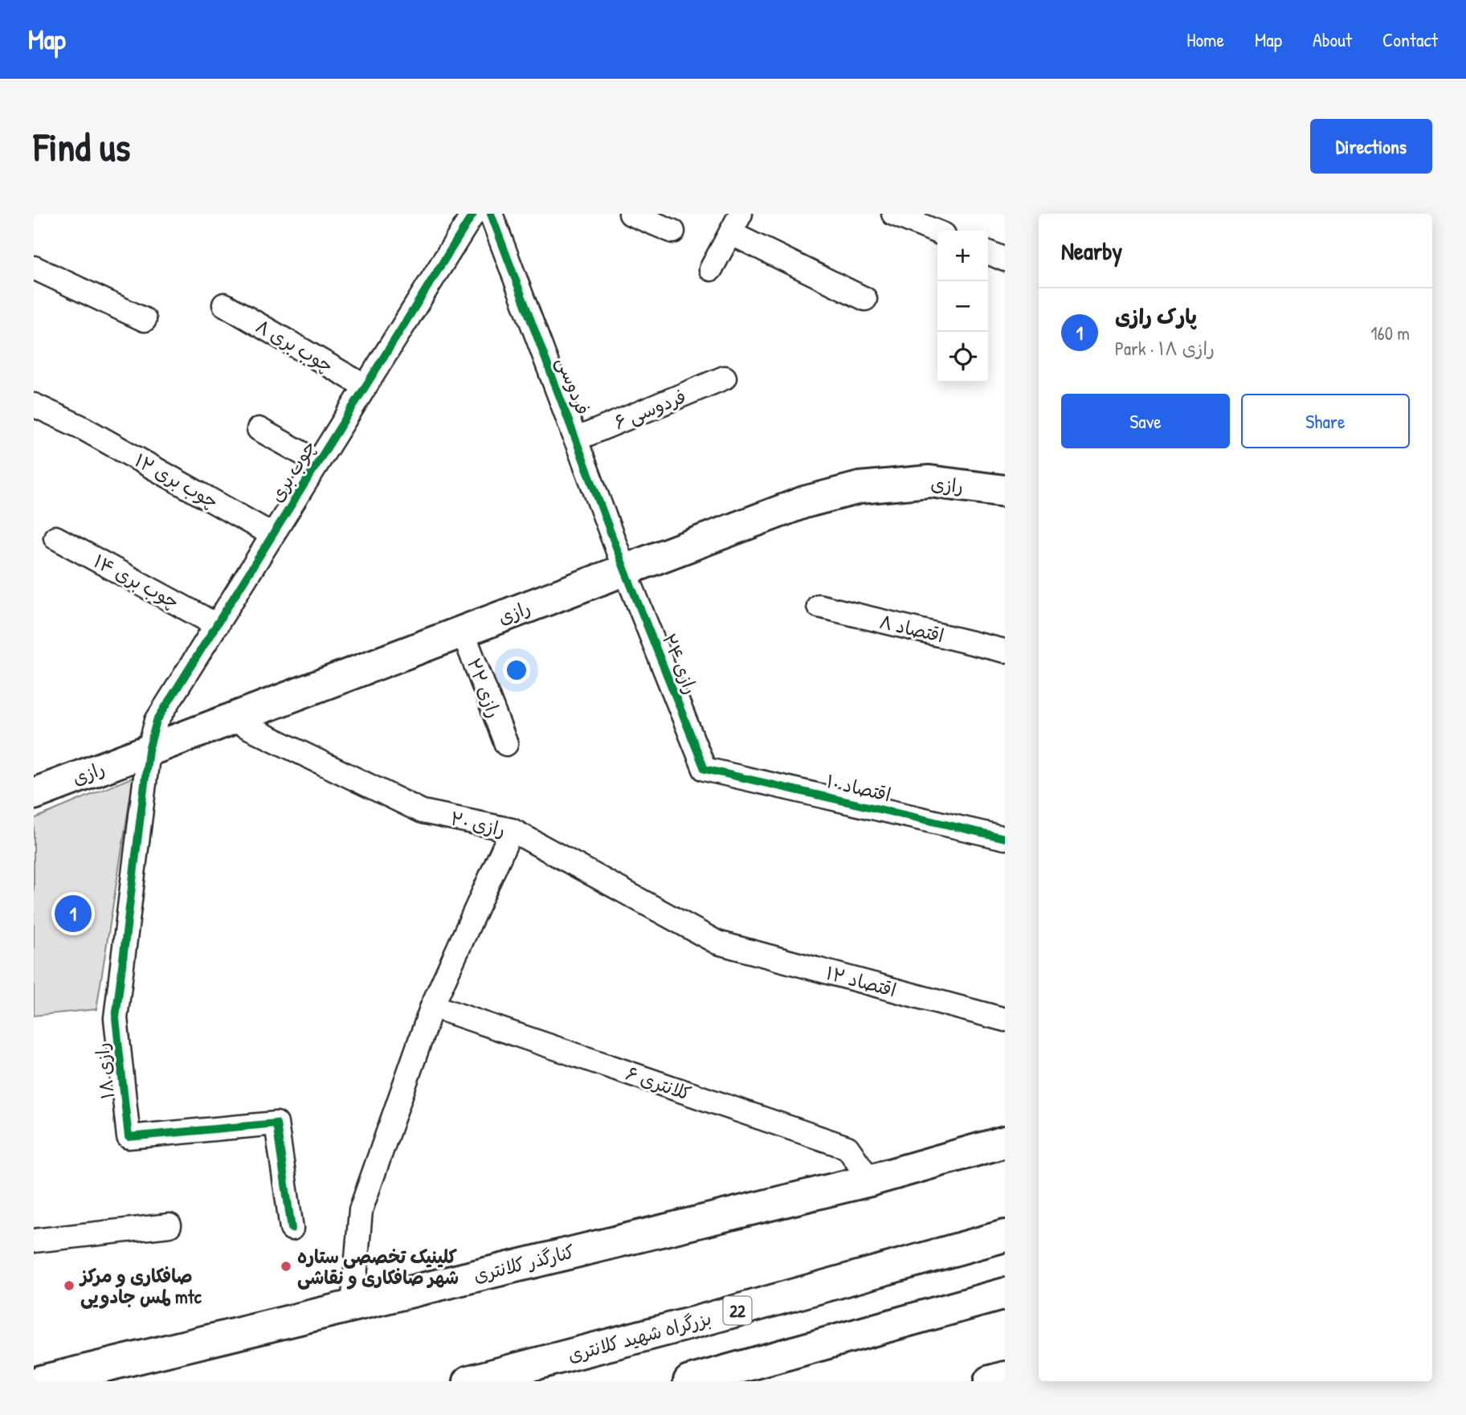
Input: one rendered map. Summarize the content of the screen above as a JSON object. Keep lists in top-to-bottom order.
{
  "streets": {
    "main road": [
      "رازی",
      "کنارگذر کلانتری",
      "22",
      "بزرگراه شهید کلانتری"
    ],
    "street": [
      "۸ چوب بری",
      "فردوسی",
      "فردوسی ۶",
      "چوب بری",
      "۱۲ چوب بری",
      "۱۴ چوب بری",
      "۸ اقتصاد",
      "رازی ۲۴",
      "رازی ۲۲",
      "۱۰ اقتصاد",
      "رازی ۲۰",
      "۱۲ اقتصاد",
      "رازی ۱۸",
      "کلانتری ۶"
    ]
  },
  "crossings": [
    ["۸ چوب بری", "چوب بری"],
    ["فردوسی", "فردوسی ۶"],
    ["فردوسی", "رازی"],
    ["فردوسی", "رازی ۲۴"],
    ["چوب بری", "۱۲ چوب بری"],
    ["چوب بری", "رازی"],
    ["چوب بری", "۱۴ چوب بری"],
    ["چوب بری", "رازی ۱۸"],
    ["رازی", "رازی ۲۴"],
    ["رازی", "رازی ۲۲"],
    ["رازی", "رازی ۲۰"],
    ["رازی", "رازی ۱۸"],
    ["رازی ۲۴", "۱۰ اقتصاد"],
    ["رازی ۲۰", "۱۲ اقتصاد"],
    ["کلانتری ۶", "کنارگذر کلانتری"]
  ],
  "places": ["کلینیک تخصصی ستاره شهر صافکاری و نقاشی", "صافکاری و مرکز لمس جادویی mtc"],
  "page": {
    "header": "Map",
    "nav": [
      "Home",
      "Map",
      "About",
      "Contact"
    ],
    "buttons": [
      "Directions",
      ["Save", "Share"]
    ],
    "title": "Find us",
    "heading": "Nearby",
    "map_buttons": ["+", "−"],
    "list": [
      {
        "mark": "1",
        "name": "پارک رازی",
        "note": "Park · رازی ۱۸",
        "value": "160 m"
      }
    ],
    "pins": "1"
  }
}
